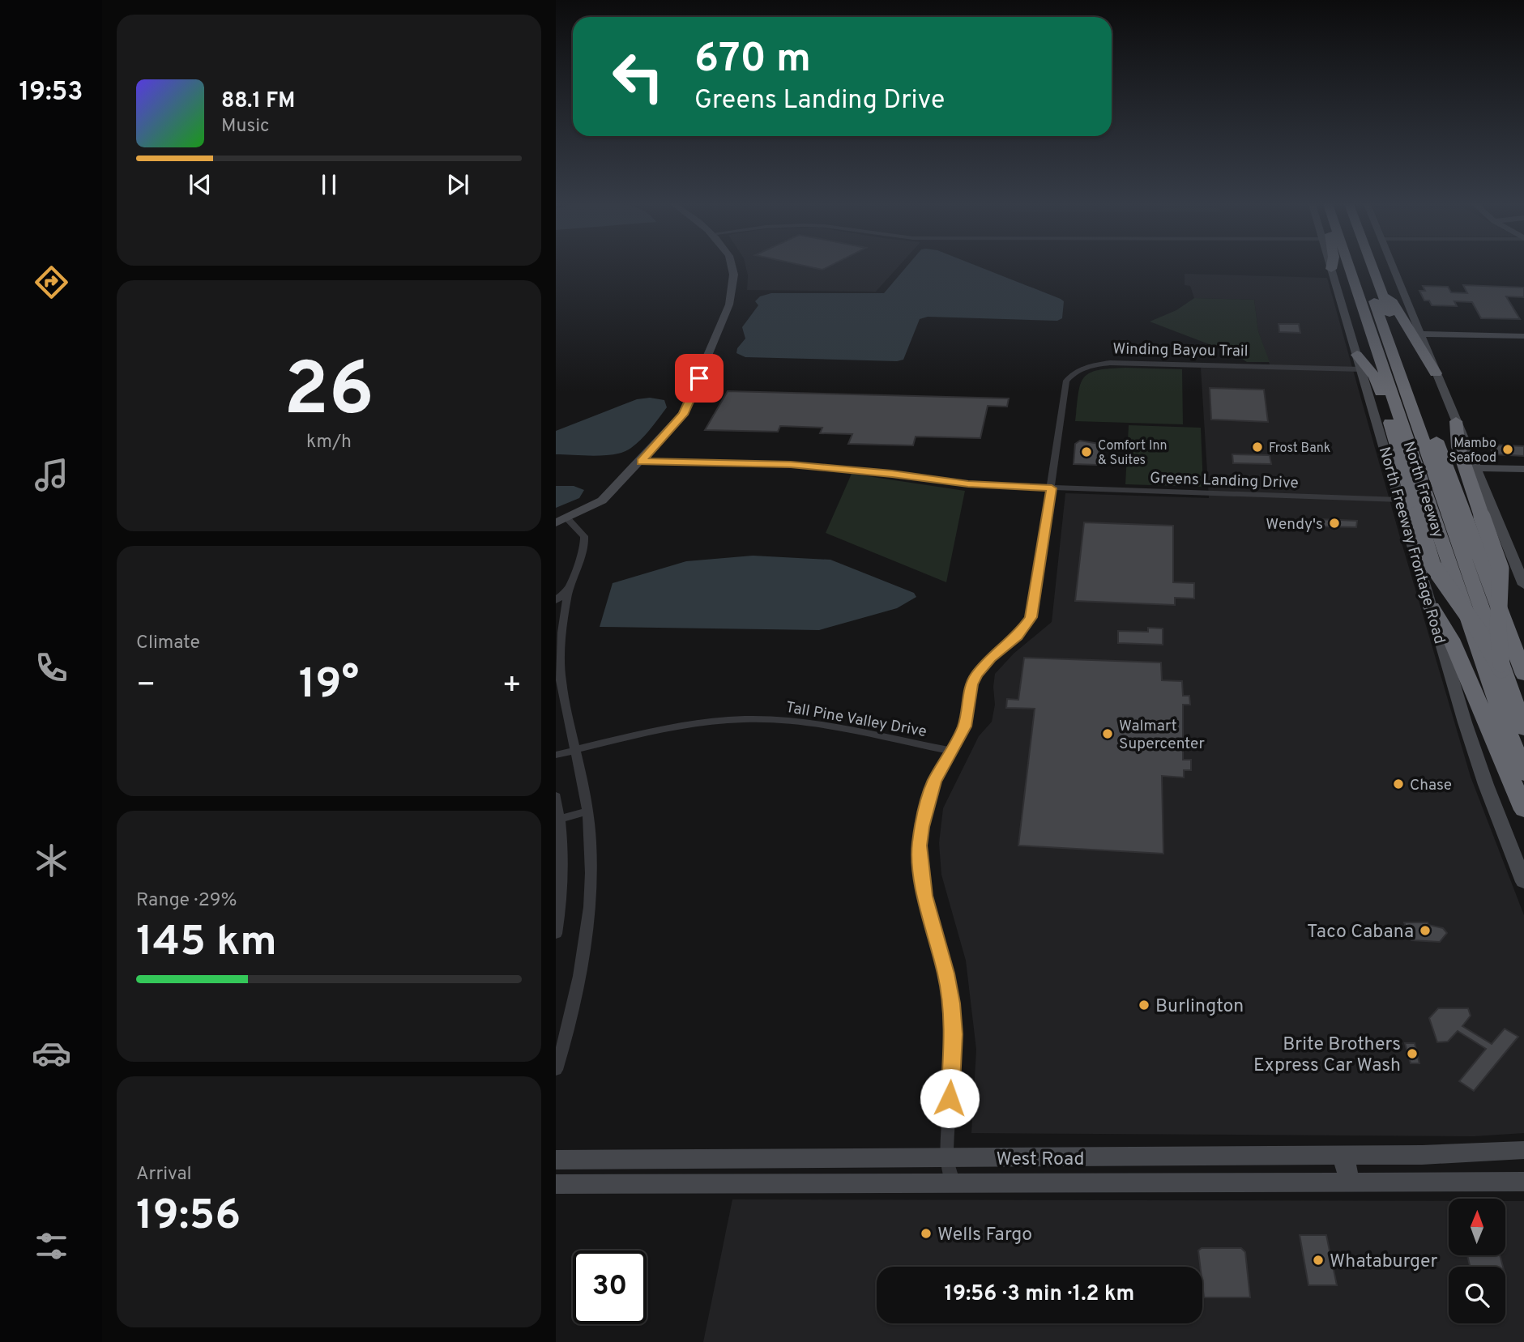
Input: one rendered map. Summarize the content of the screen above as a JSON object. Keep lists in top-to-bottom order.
{
  "streets": {
    "highway": ["North Freeway"],
    "main road": ["North Freeway Frontage Road", "West Road"],
    "street": ["Winding Bayou Trail", "Greens Landing Drive", "Tall Pine Valley Drive"]
  },
  "crossings": [
    ["Winding Bayou Trail", "Greens Landing Drive"],
    ["Winding Bayou Trail", "North Freeway Frontage Road"],
    ["Winding Bayou Trail", "Tall Pine Valley Drive"],
    ["Winding Bayou Trail", "West Road"],
    ["Greens Landing Drive", "North Freeway Frontage Road"]
  ],
  "places": [
    "Frost Bank",
    "Mambo Seafood",
    "Comfort Inn & Suites",
    "Wendy's",
    "Walmart Supercenter",
    "Chase",
    "Taco Cabana",
    "Burlington",
    "Brite Brothers Express Car Wash",
    "Wells Fargo",
    "Whataburger"
  ],
  "north": "top",
  "page": {
    "tabs": "19:53",
    "turn": ["670 m", "Greens Landing Drive"],
    "song": ["88.1 FM", "Music"],
    "tile": [
      ["26", "km/h"],
      "Climate",
      ["Range · 29%", "145 km"],
      ["Arrival", "19:56"]
    ],
    "heat": ["−", "19°", "+"],
    "limit": "30",
    "trip": "19:56 · 3 min · 1.2 km"
  }
}
